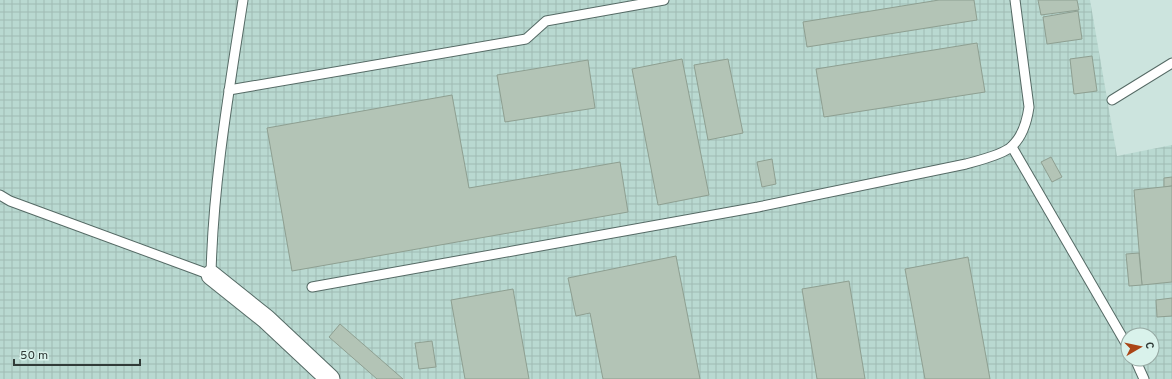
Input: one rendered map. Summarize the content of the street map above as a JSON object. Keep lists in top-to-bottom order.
{
  "scale_bar": "50 m",
  "north": "right"
}
